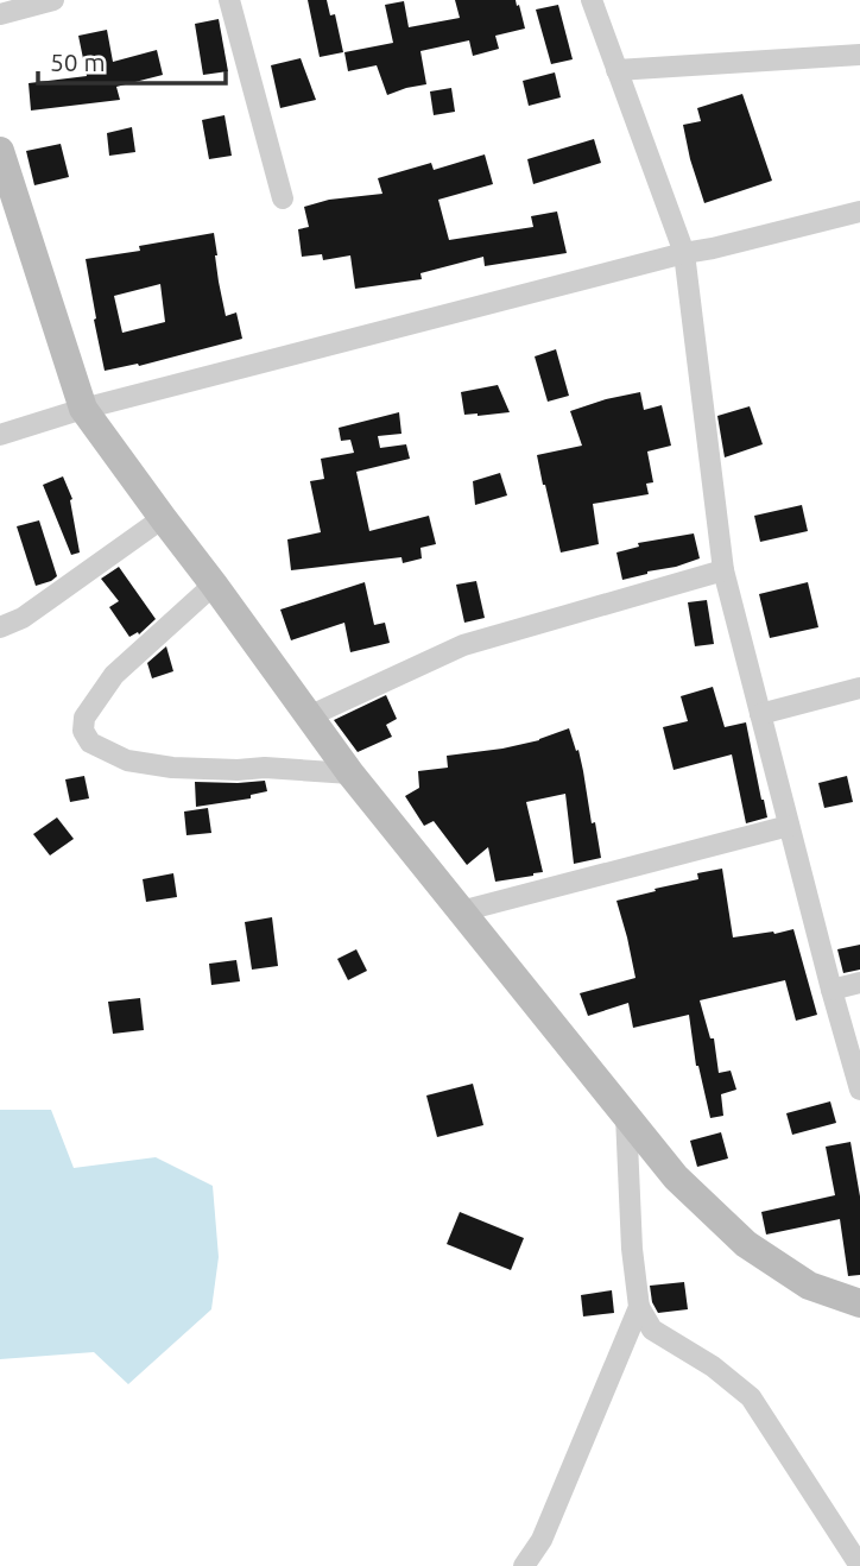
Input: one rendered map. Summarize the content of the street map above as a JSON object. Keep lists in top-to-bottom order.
{
  "scale_bar": "50 m"
}
